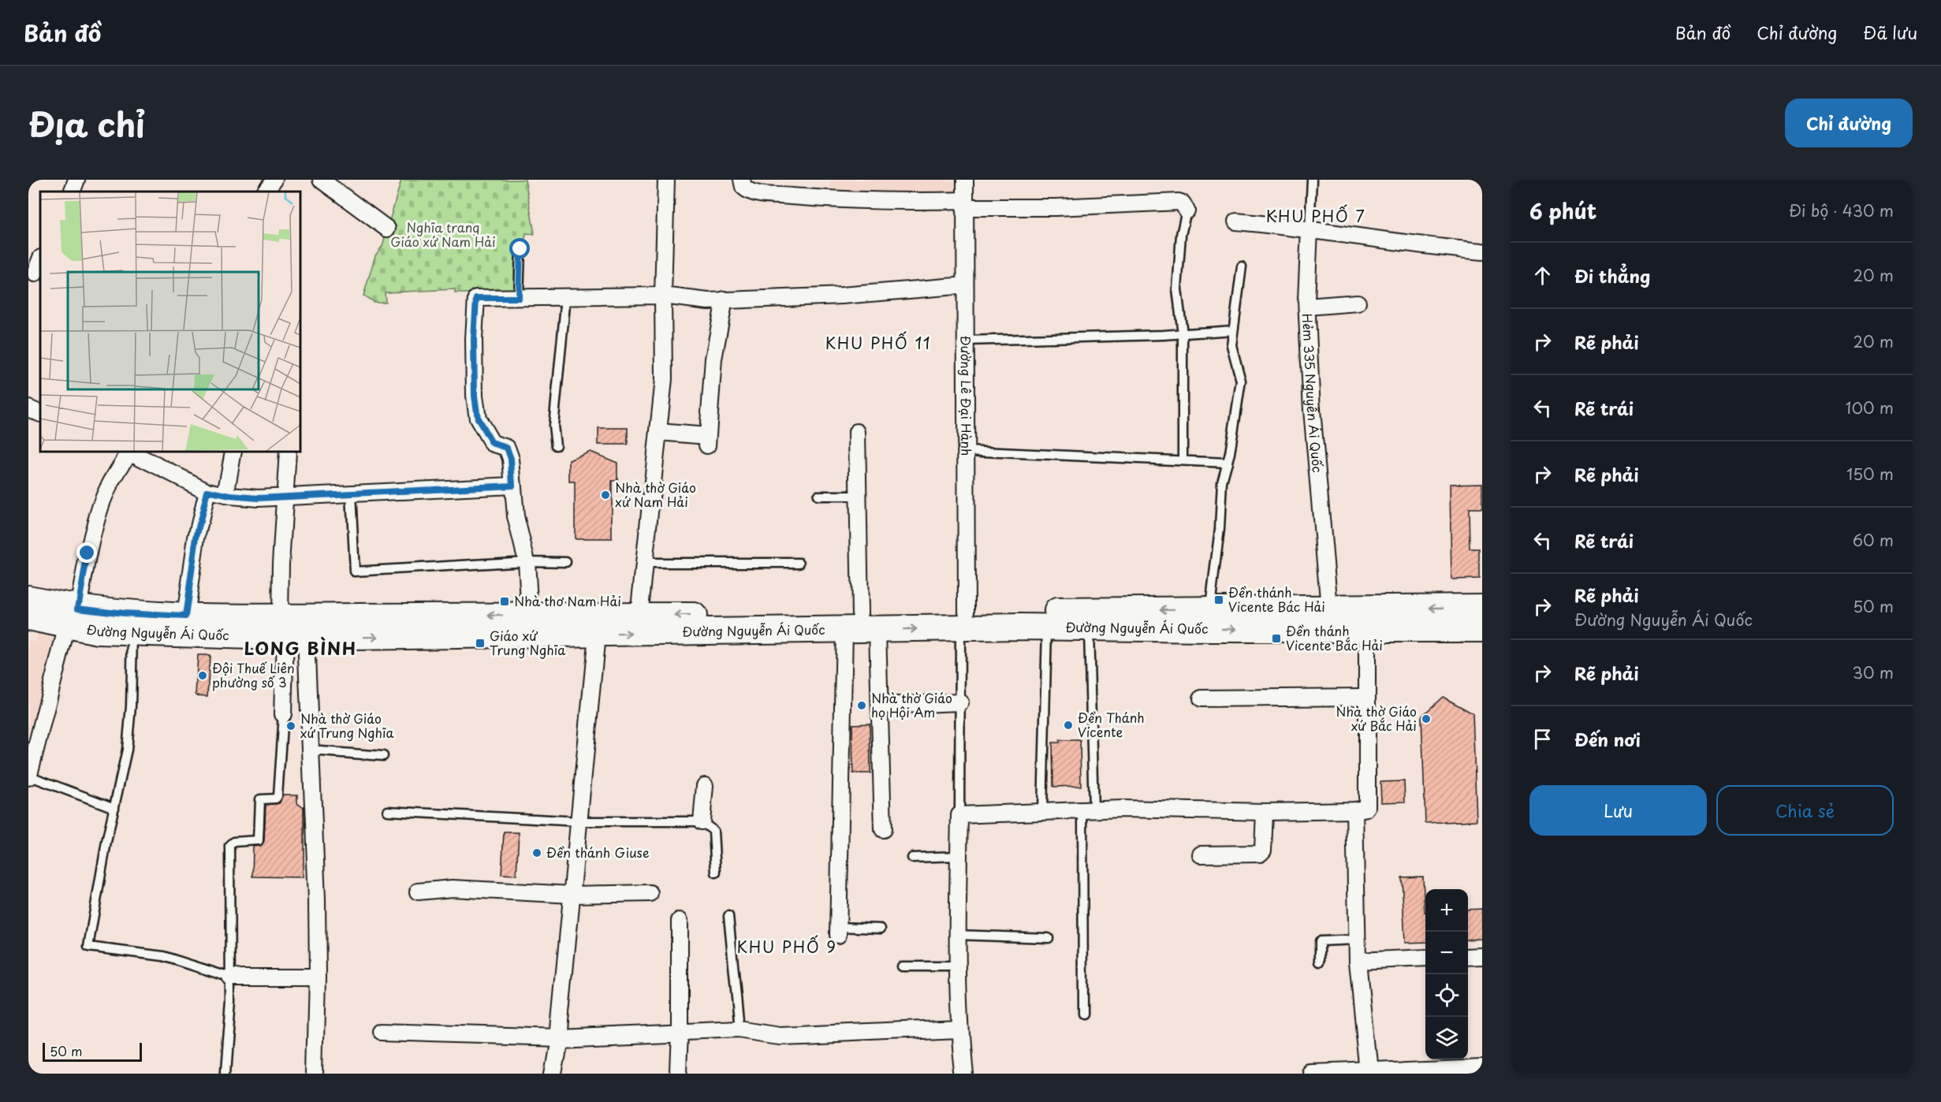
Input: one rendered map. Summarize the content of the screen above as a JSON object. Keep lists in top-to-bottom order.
{
  "streets": {
    "main road": ["Đường Nguyễn Ái Quốc"],
    "street": ["Hẻm 335 Nguyễn Ái Quốc", "Đường Lê Đại Hành"]
  },
  "crossings": [
    ["Hẻm 335 Nguyễn Ái Quốc", "Đường Nguyễn Ái Quốc"],
    ["Đường Lê Đại Hành", "Đường Nguyễn Ái Quốc"]
  ],
  "districts": [
    "KHU PHỐ 7",
    "KHU PHỐ 11",
    "LONG BÌNH",
    "KHU PHỐ 9"
  ],
  "parks": ["Nghĩa trang Giáo xứ Nam Hải"],
  "places": {
    "other": [
      "Nhà thờ Giáo xứ Nam Hải",
      "Đội Thuế Liên phường số 3",
      "Nhà thờ Giáo họ Hội Am",
      "Nhà thờ Giáo xứ Bắc Hải",
      "Đền Thánh Vicente",
      "Nhà thờ Giáo xứ Trung Nghĩa",
      "Đền thánh Giuse"
    ],
    "transit": [
      "Đền thánh Vicente Bác Hải",
      "Nhà thơ Nam Hải",
      "Đền thánh Vicente Bắc Hải",
      "Giáo xứ Trung Nghĩa"
    ]
  },
  "scale_bar": "50 m",
  "page": {
    "header": "Bản đồ",
    "nav": ["Bản đồ", "Chỉ đường", "Đã lưu"],
    "title": "Địa chỉ",
    "buttons": [
      "Chỉ đường",
      ["Lưu", "Chia sẻ"]
    ],
    "heading": ["6 phút", "Đi bộ · 430 m"],
    "list": [
      ["Đi thẳng", "20 m"],
      ["Rẽ phải", "20 m"],
      ["Rẽ trái", "100 m"],
      ["Rẽ phải", "150 m"],
      ["Rẽ trái", "60 m"],
      ["Rẽ phải", "Đường Nguyễn Ái Quốc", "50 m"],
      ["Rẽ phải", "30 m"],
      "Đến nơi"
    ],
    "map_buttons": ["+", "−"],
    "scale": "50 m"
  }
}
